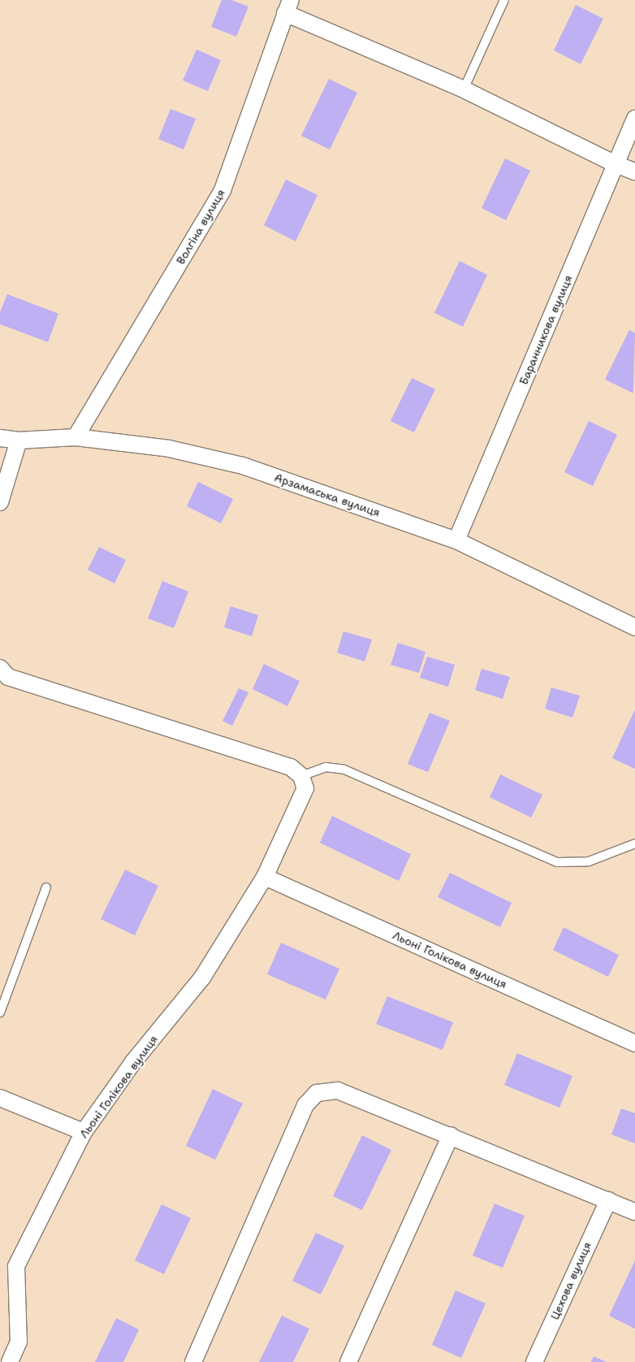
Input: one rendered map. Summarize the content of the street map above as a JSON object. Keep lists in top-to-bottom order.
{
  "streets": {
    "street": [
      "Волгіна вулиця",
      "Баранникова вулиця",
      "Арзамаська вулиця",
      "Льоні Голікова вулиця",
      "Цехова вулиця"
    ]
  },
  "crossings": [
    ["Волгіна вулиця", "Арзамаська вулиця"],
    ["Баранникова вулиця", "Арзамаська вулиця"]
  ]
}
